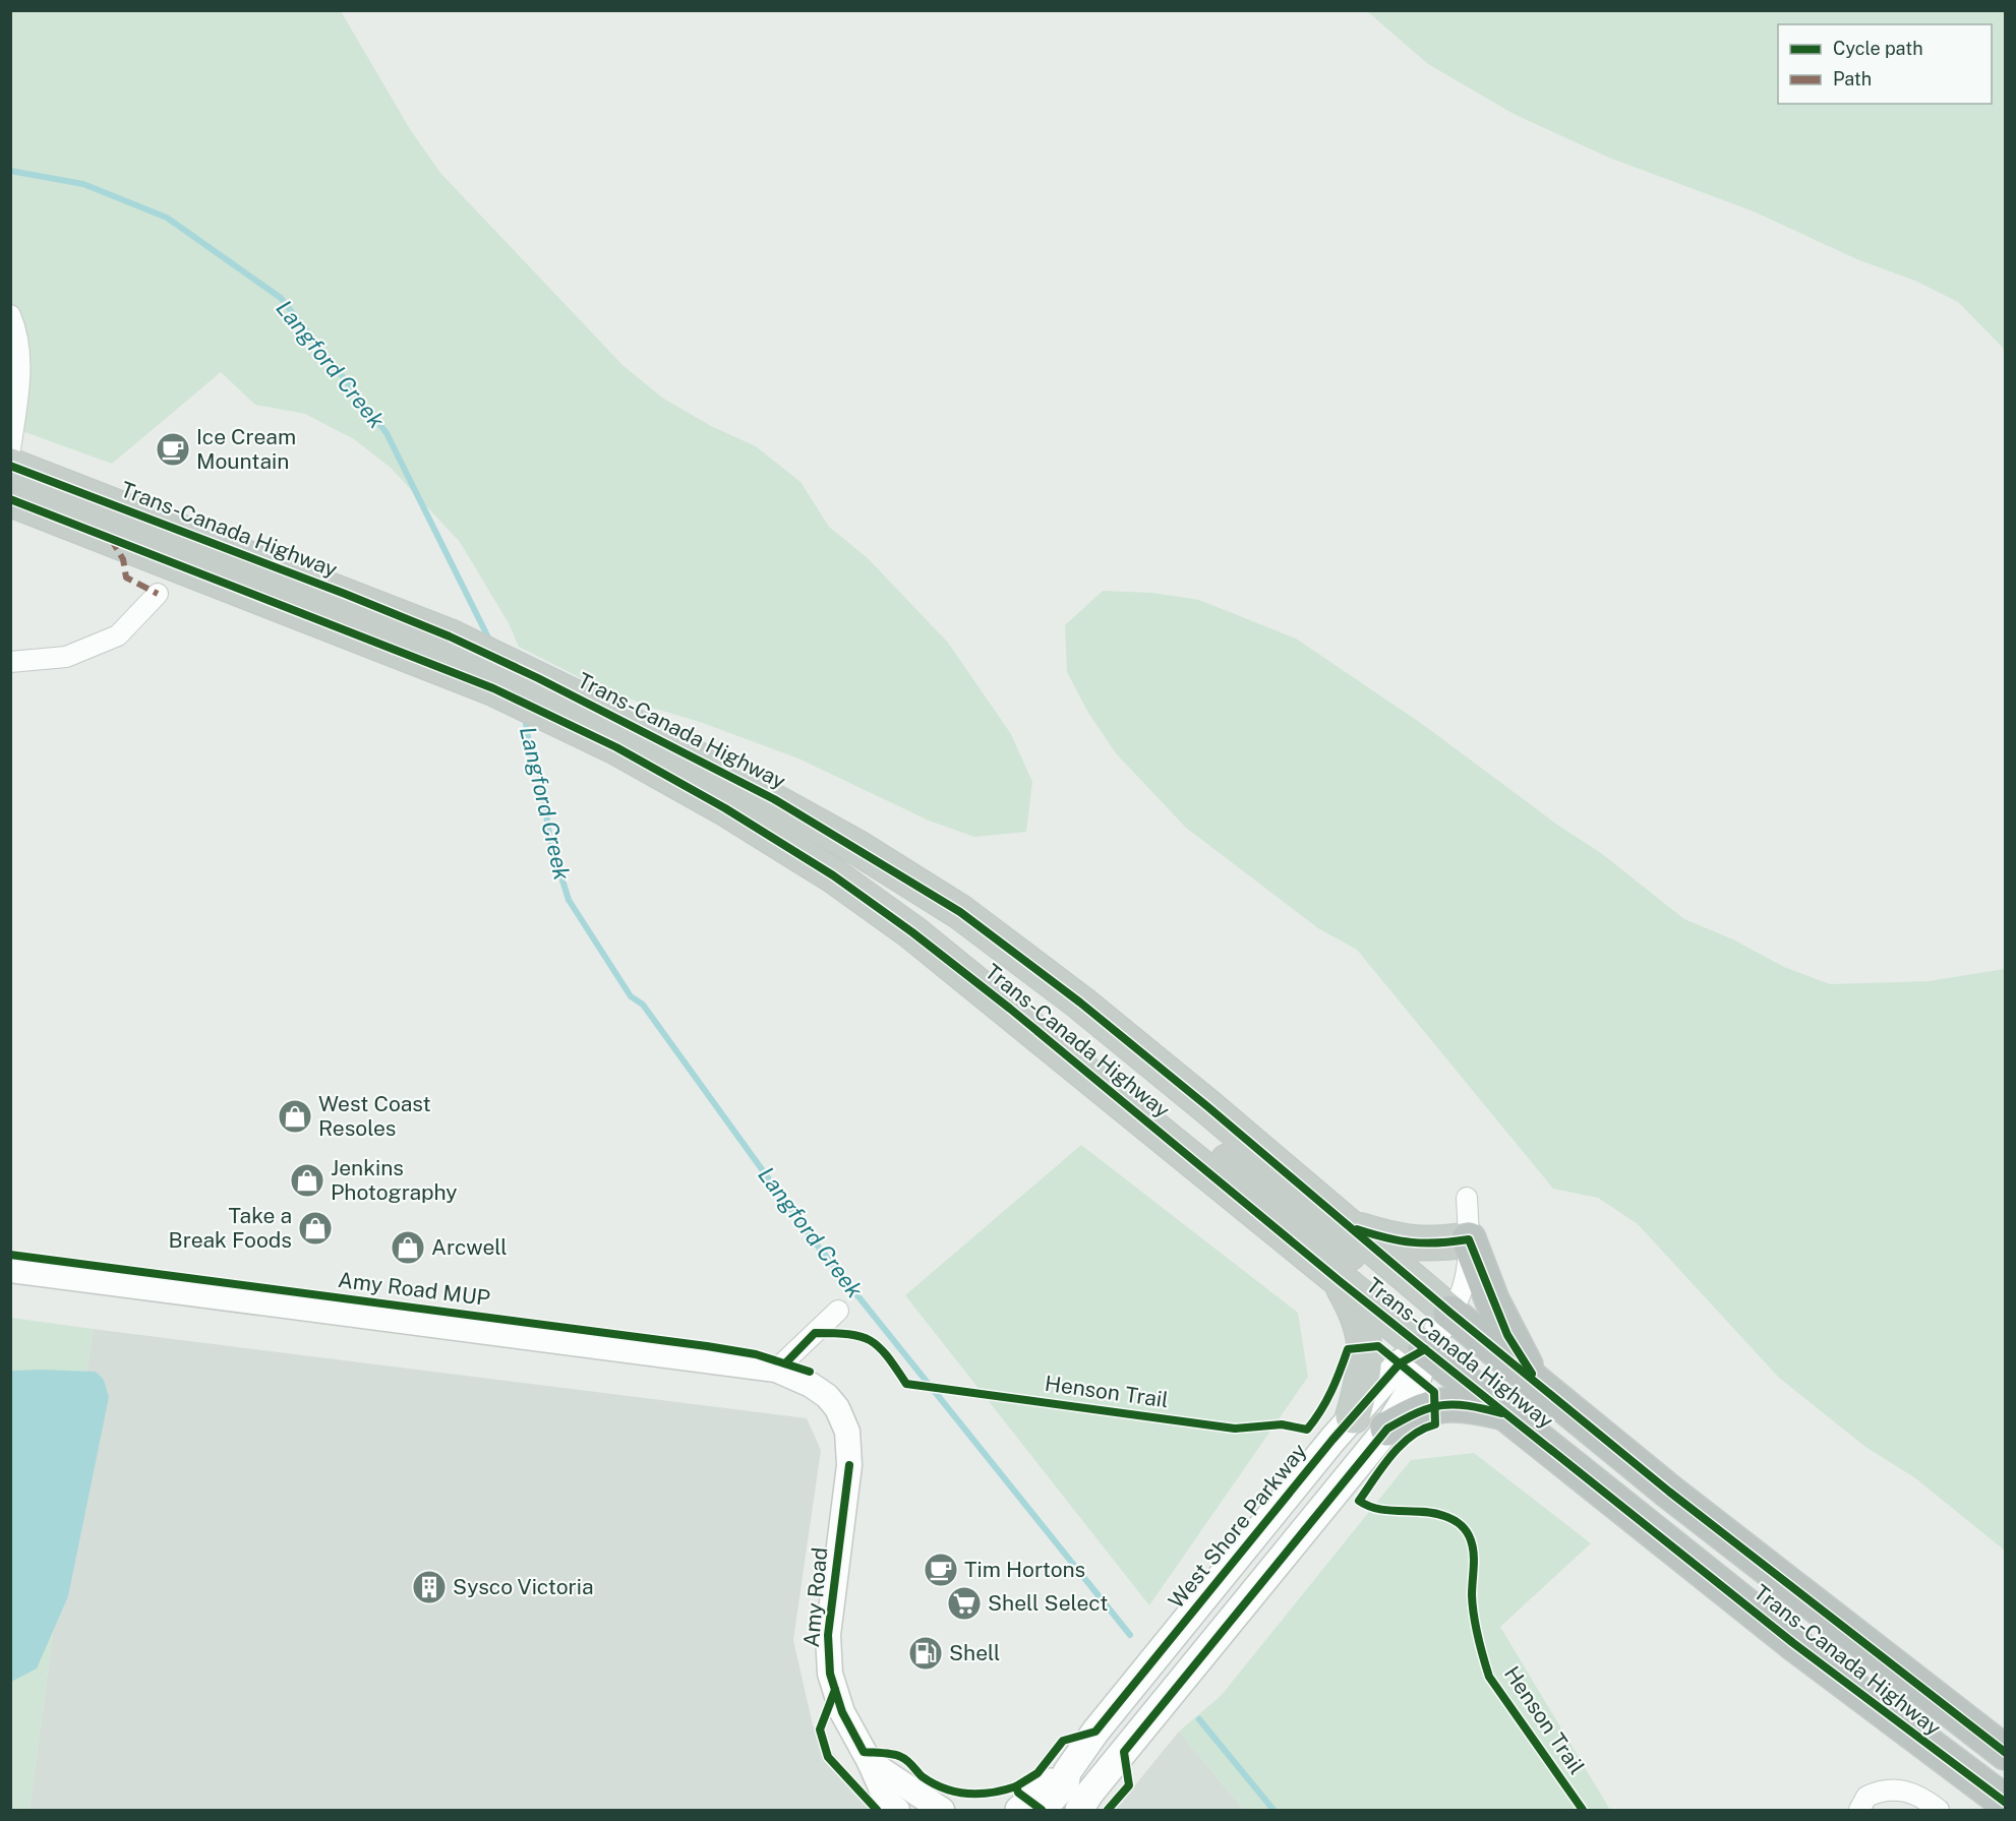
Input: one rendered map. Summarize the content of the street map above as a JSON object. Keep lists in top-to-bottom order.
{
  "streets": {
    "highway": ["Trans-Canada Highway"],
    "main road": ["West Shore Parkway"],
    "street": ["Amy Road"],
    "cycle path": ["Amy Road MUP", "Henson Trail"]
  },
  "crossings": [
    ["Trans-Canada Highway", "West Shore Parkway"]
  ],
  "water": ["Langford Creek"],
  "places": {
    "cafe": ["Ice Cream Mountain", "Tim Hortons"],
    "shop": [
      "West Coast Resoles",
      "Jenkins Photography",
      "Take a Break Foods",
      "Arcwell"
    ],
    "building": ["Sysco Victoria"],
    "supermarket": ["Shell Select"],
    "fuel station": ["Shell"]
  },
  "legend": ["Cycle path", "Path"]
}
